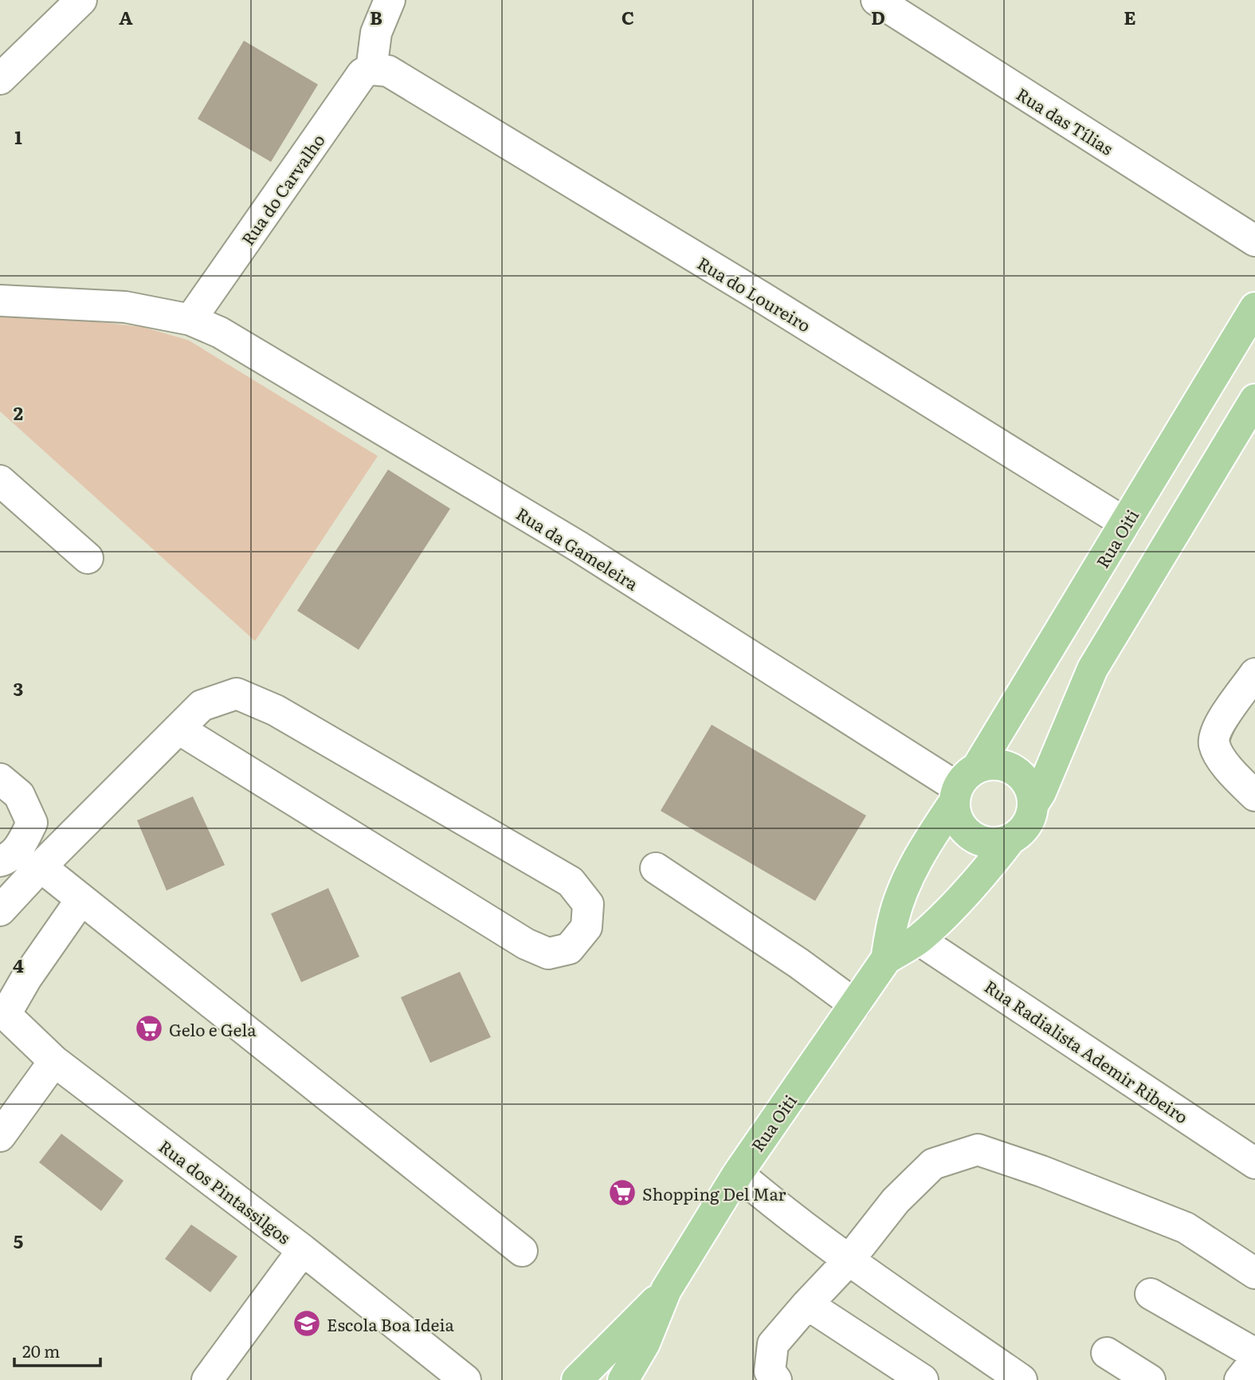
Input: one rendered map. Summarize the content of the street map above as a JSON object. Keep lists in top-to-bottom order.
{
  "streets": {
    "main road": ["Rua Oiti"],
    "street": [
      "Rua das Tílias",
      "Rua do Carvalho",
      "Rua do Loureiro",
      "Rua da Gameleira",
      "Rua Radialista Ademir Ribeiro",
      "Rua dos Pintassilgos"
    ]
  },
  "crossings": [
    ["Rua do Carvalho", "Rua do Loureiro"],
    ["Rua do Carvalho", "Rua da Gameleira"],
    ["Rua do Loureiro", "Rua Oiti"],
    ["Rua Oiti", "Rua da Gameleira"],
    ["Rua Oiti", "Rua Radialista Ademir Ribeiro"]
  ],
  "places": {
    "supermarket": ["Gelo e Gela", "Shopping Del Mar"],
    "school or university": ["Escola Boa Ideia"]
  },
  "scale_bar": "20 m",
  "grid": {
    "columns": [
      "A",
      "B",
      "C",
      "D",
      "E"
    ],
    "rows": [
      "1",
      "2",
      "3",
      "4",
      "5"
    ]
  }
}
